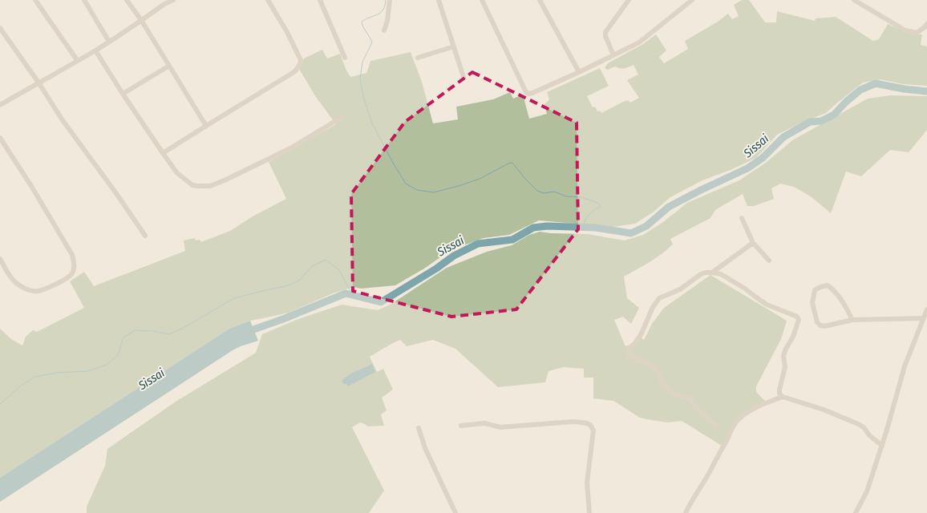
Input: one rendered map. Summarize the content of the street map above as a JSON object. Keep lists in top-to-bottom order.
{
  "water": ["Sissai"]
}
